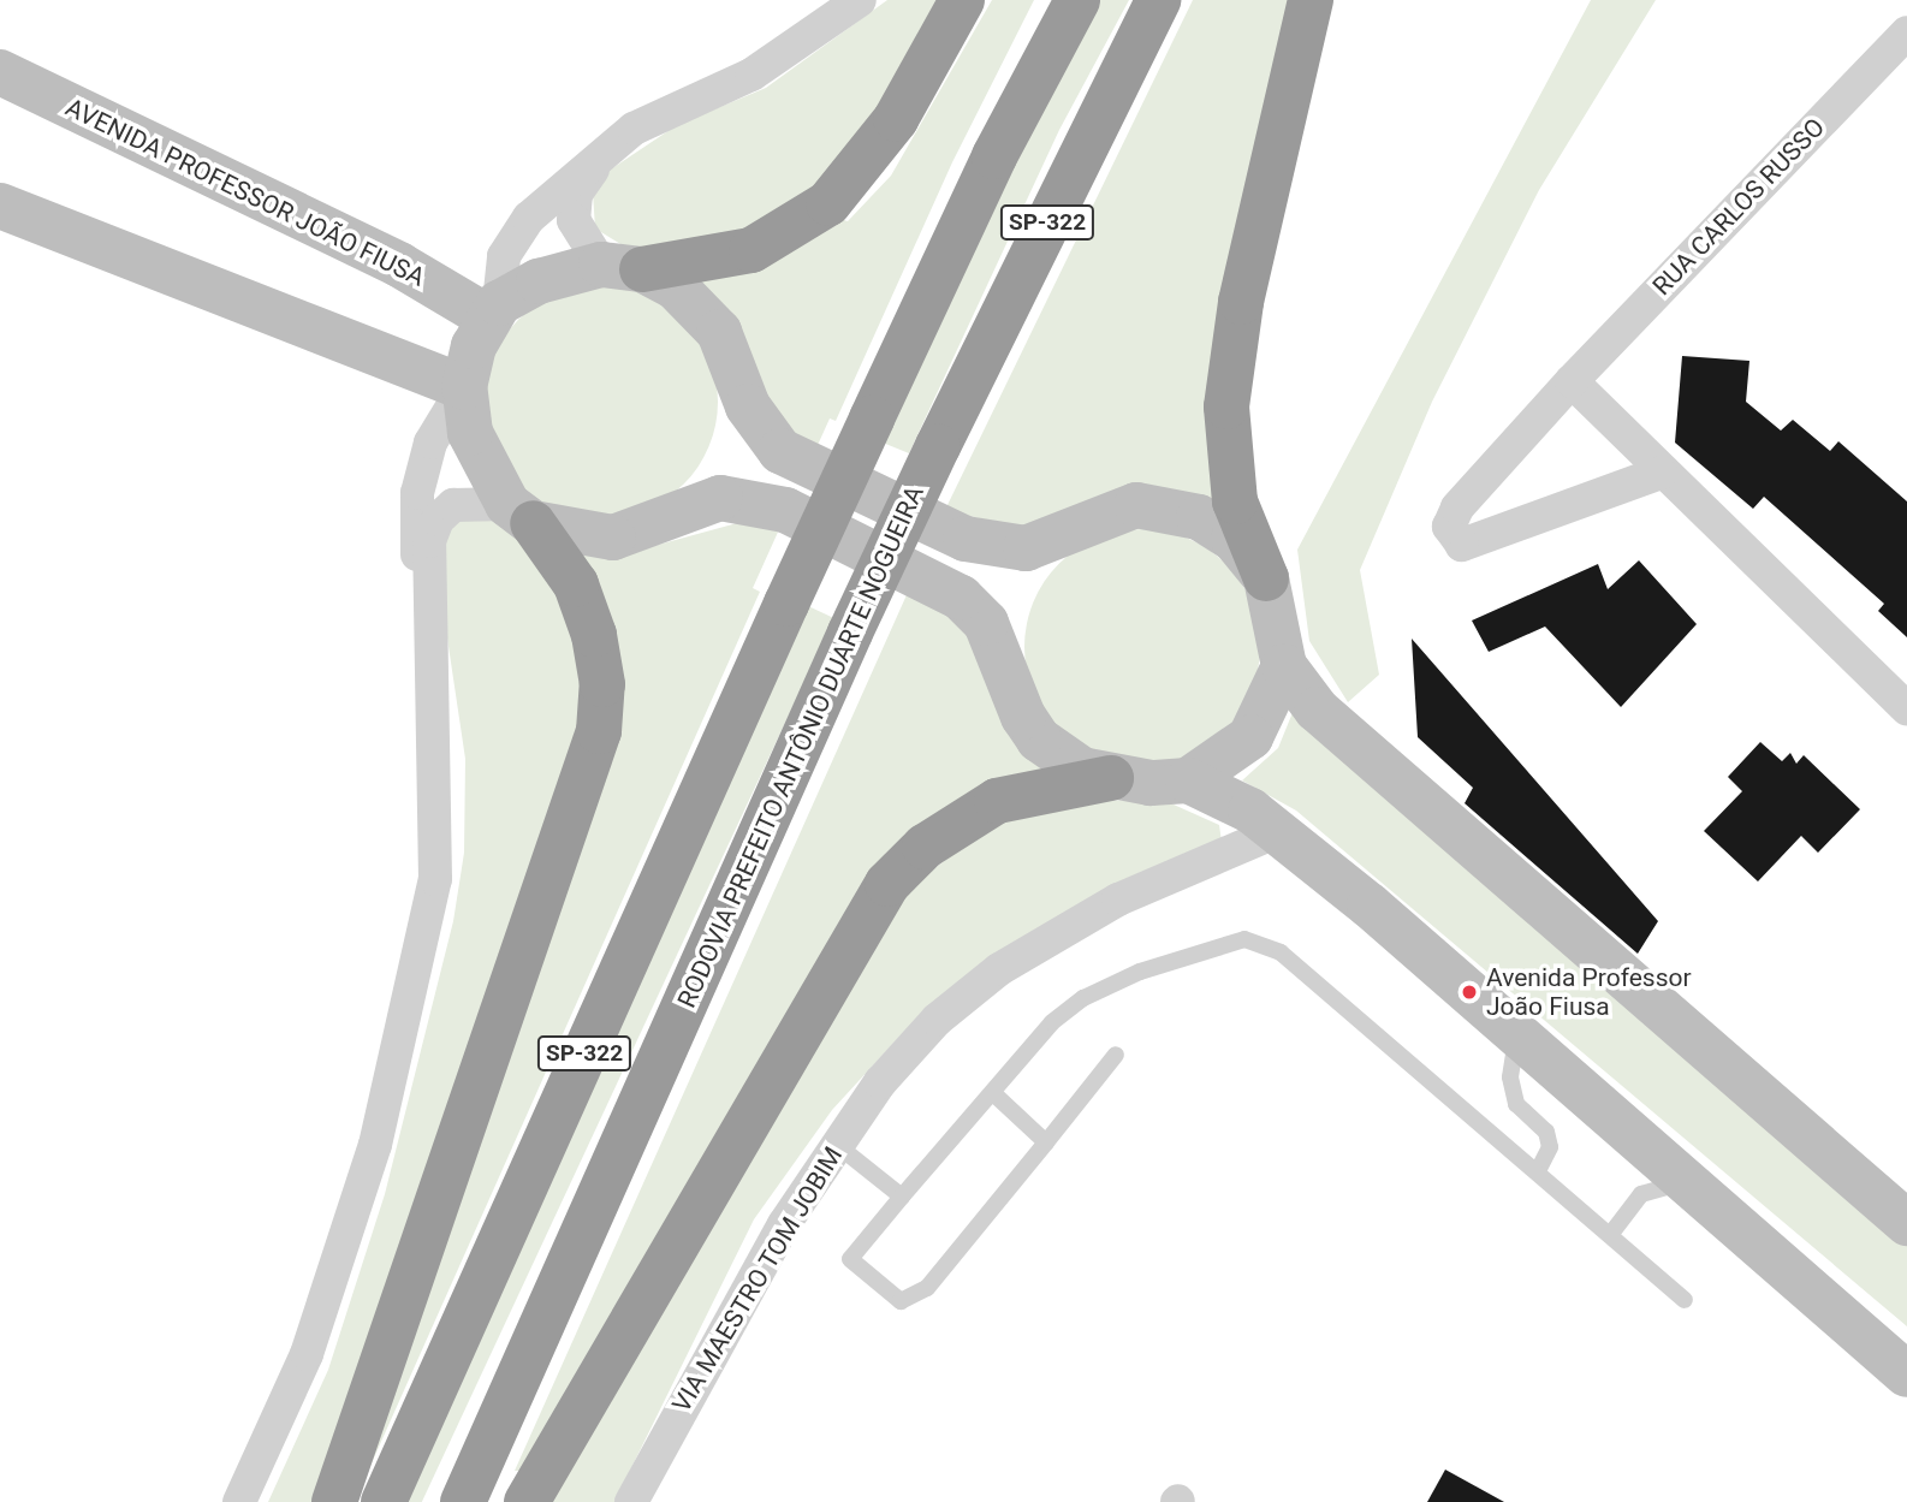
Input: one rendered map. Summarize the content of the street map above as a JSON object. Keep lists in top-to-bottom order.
{
  "streets": {
    "highway": ["SP-322", "RODOVIA PREFEITO ANTÔNIO DUARTE NOGUEIRA"],
    "main road": ["AVENIDA PROFESSOR JOÃO FIUSA"],
    "street": ["RUA CARLOS RUSSO", "VIA MAESTRO TOM JOBIM"]
  },
  "places": ["Avenida Professor João Fiusa"]
}
